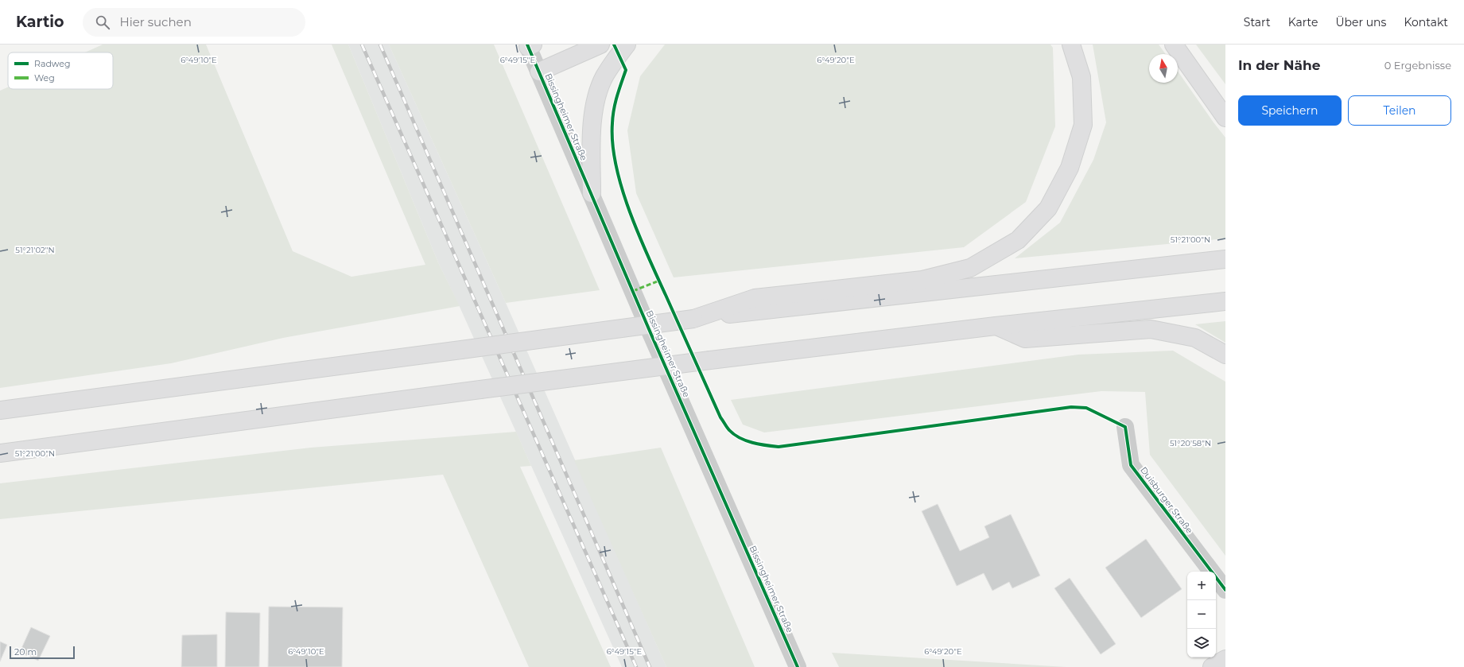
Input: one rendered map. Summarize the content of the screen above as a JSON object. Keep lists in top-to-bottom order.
{
  "streets": {
    "street": ["Bissingheimer Straße", "Duisburger Straße"]
  },
  "legend": ["Radweg", "Weg"],
  "scale_bar": "20 m",
  "north": "top",
  "page": {
    "header": "Kartio",
    "search": "Hier suchen",
    "nav": [
      "Start",
      "Karte",
      "Über uns",
      "Kontakt"
    ],
    "heading": ["In der Nähe", "0 Ergebnisse"],
    "buttons": ["Speichern", "Teilen"],
    "map_buttons": ["+", "−"],
    "scale": "20 m"
  },
  "coordinates": [
    "6°49'10\"E",
    "6°49'15\"E",
    "6°49'20\"E",
    "51°21'00\"N",
    "51°21'02\"N",
    "51°20'58\"N"
  ]
}
